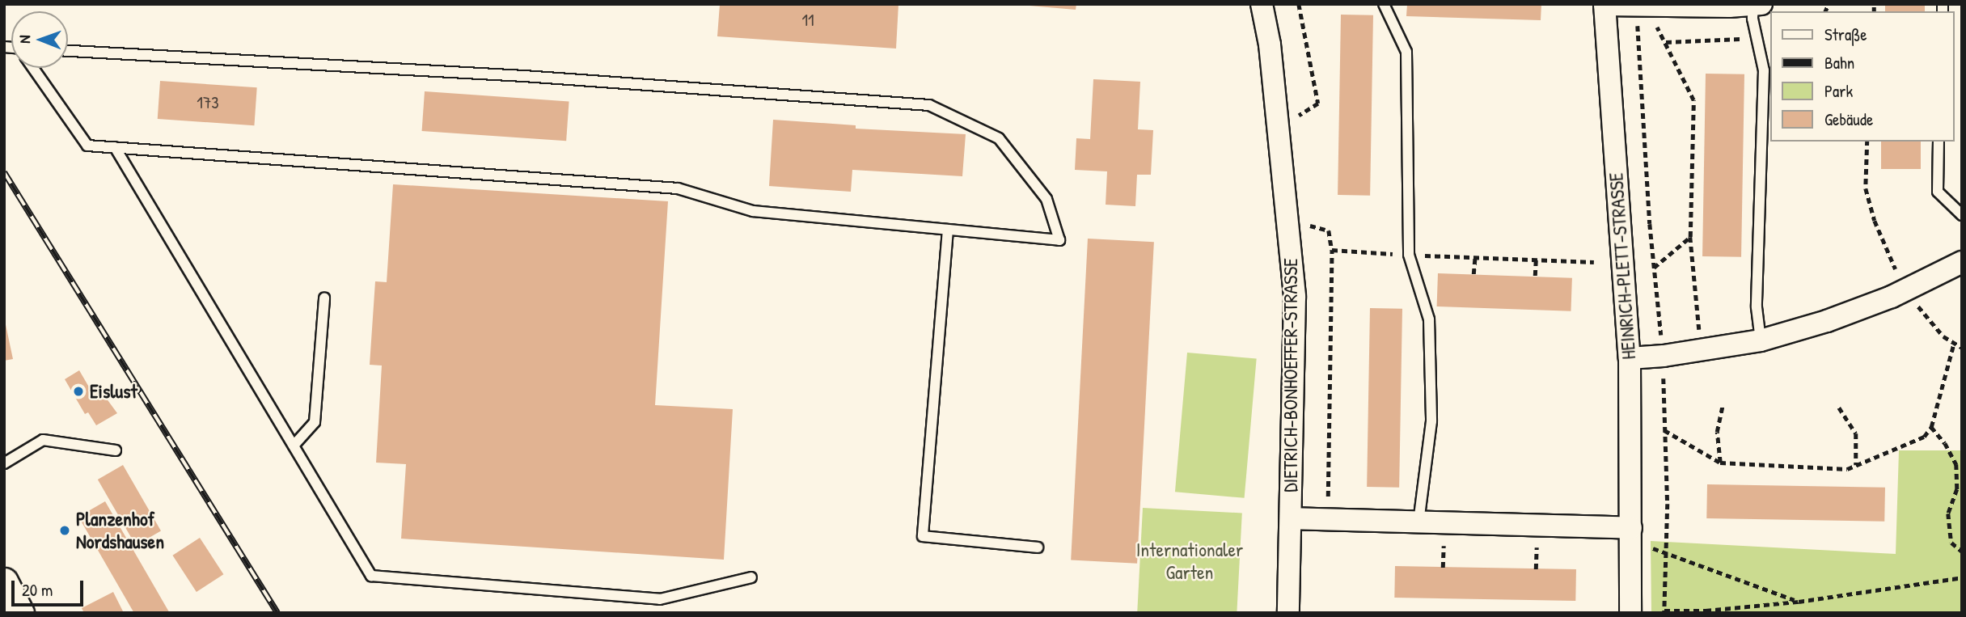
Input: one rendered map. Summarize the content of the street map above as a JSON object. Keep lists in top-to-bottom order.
{
  "streets": {
    "street": ["HEINRICH-PLETT-STRASSE", "DIETRICH-BONHOEFFER-STRASSE"]
  },
  "parks": ["Internationaler Garten"],
  "places": ["Eislust", "Planzenhof Nordshausen"],
  "house_numbers": ["11", "173"],
  "legend": [
    "Straße",
    "Bahn",
    "Park",
    "Gebäude"
  ],
  "scale_bar": "20 m",
  "north": "left"
}
